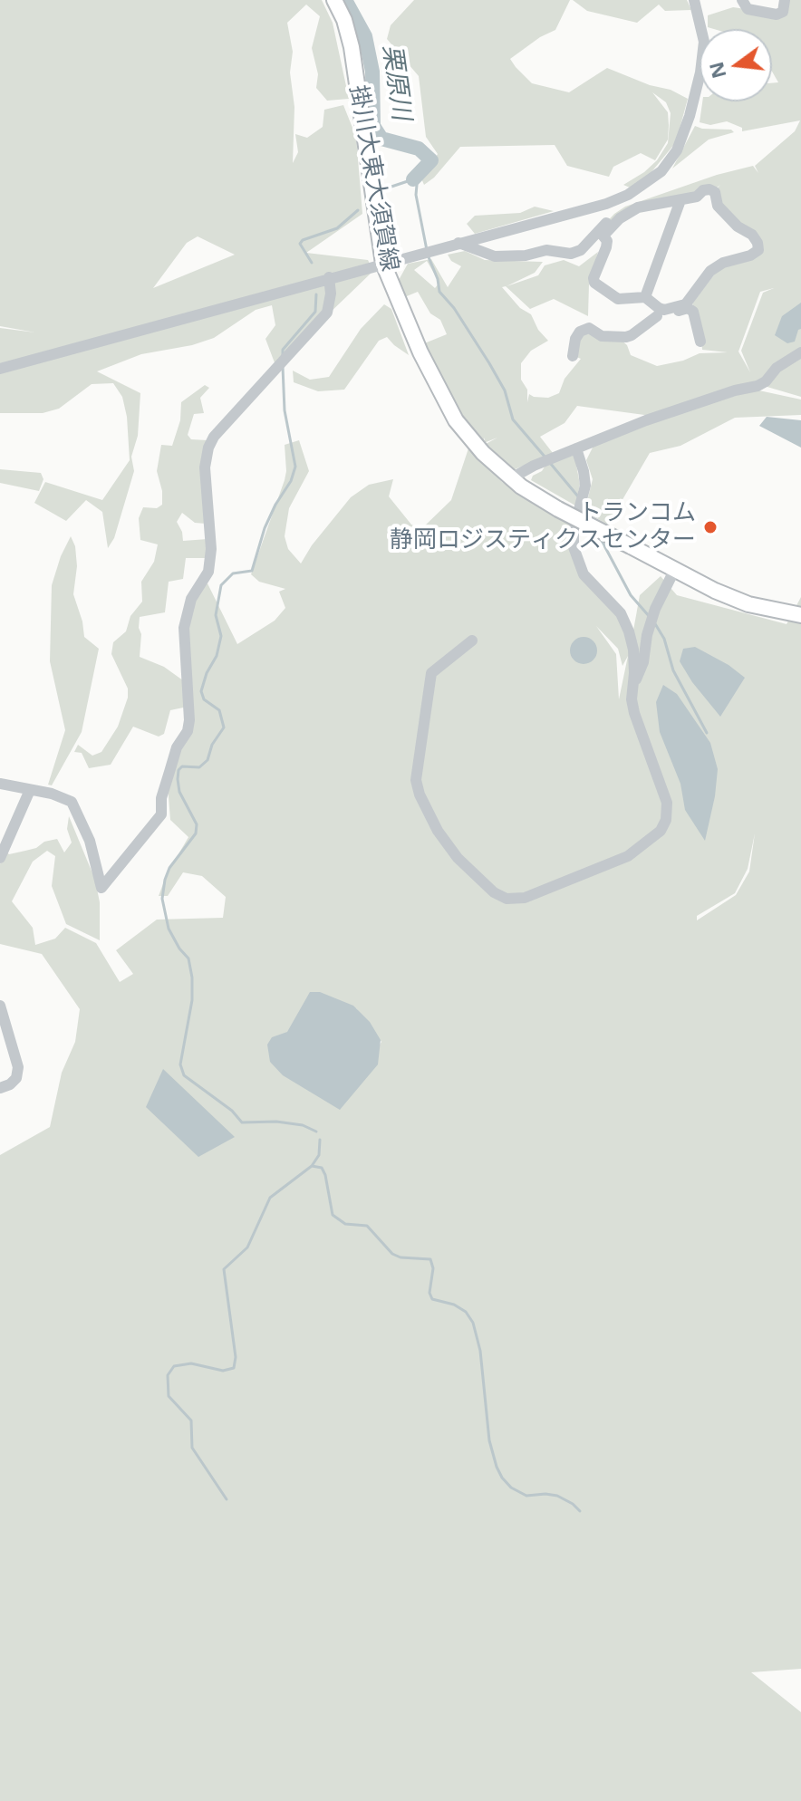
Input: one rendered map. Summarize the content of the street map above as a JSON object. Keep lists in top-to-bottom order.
{
  "streets": {
    "main road": ["掛川大東大須賀線"]
  },
  "water": ["栗原川"],
  "places": ["トランコム 静岡ロジスティクスセンター"],
  "north": "left"
}
